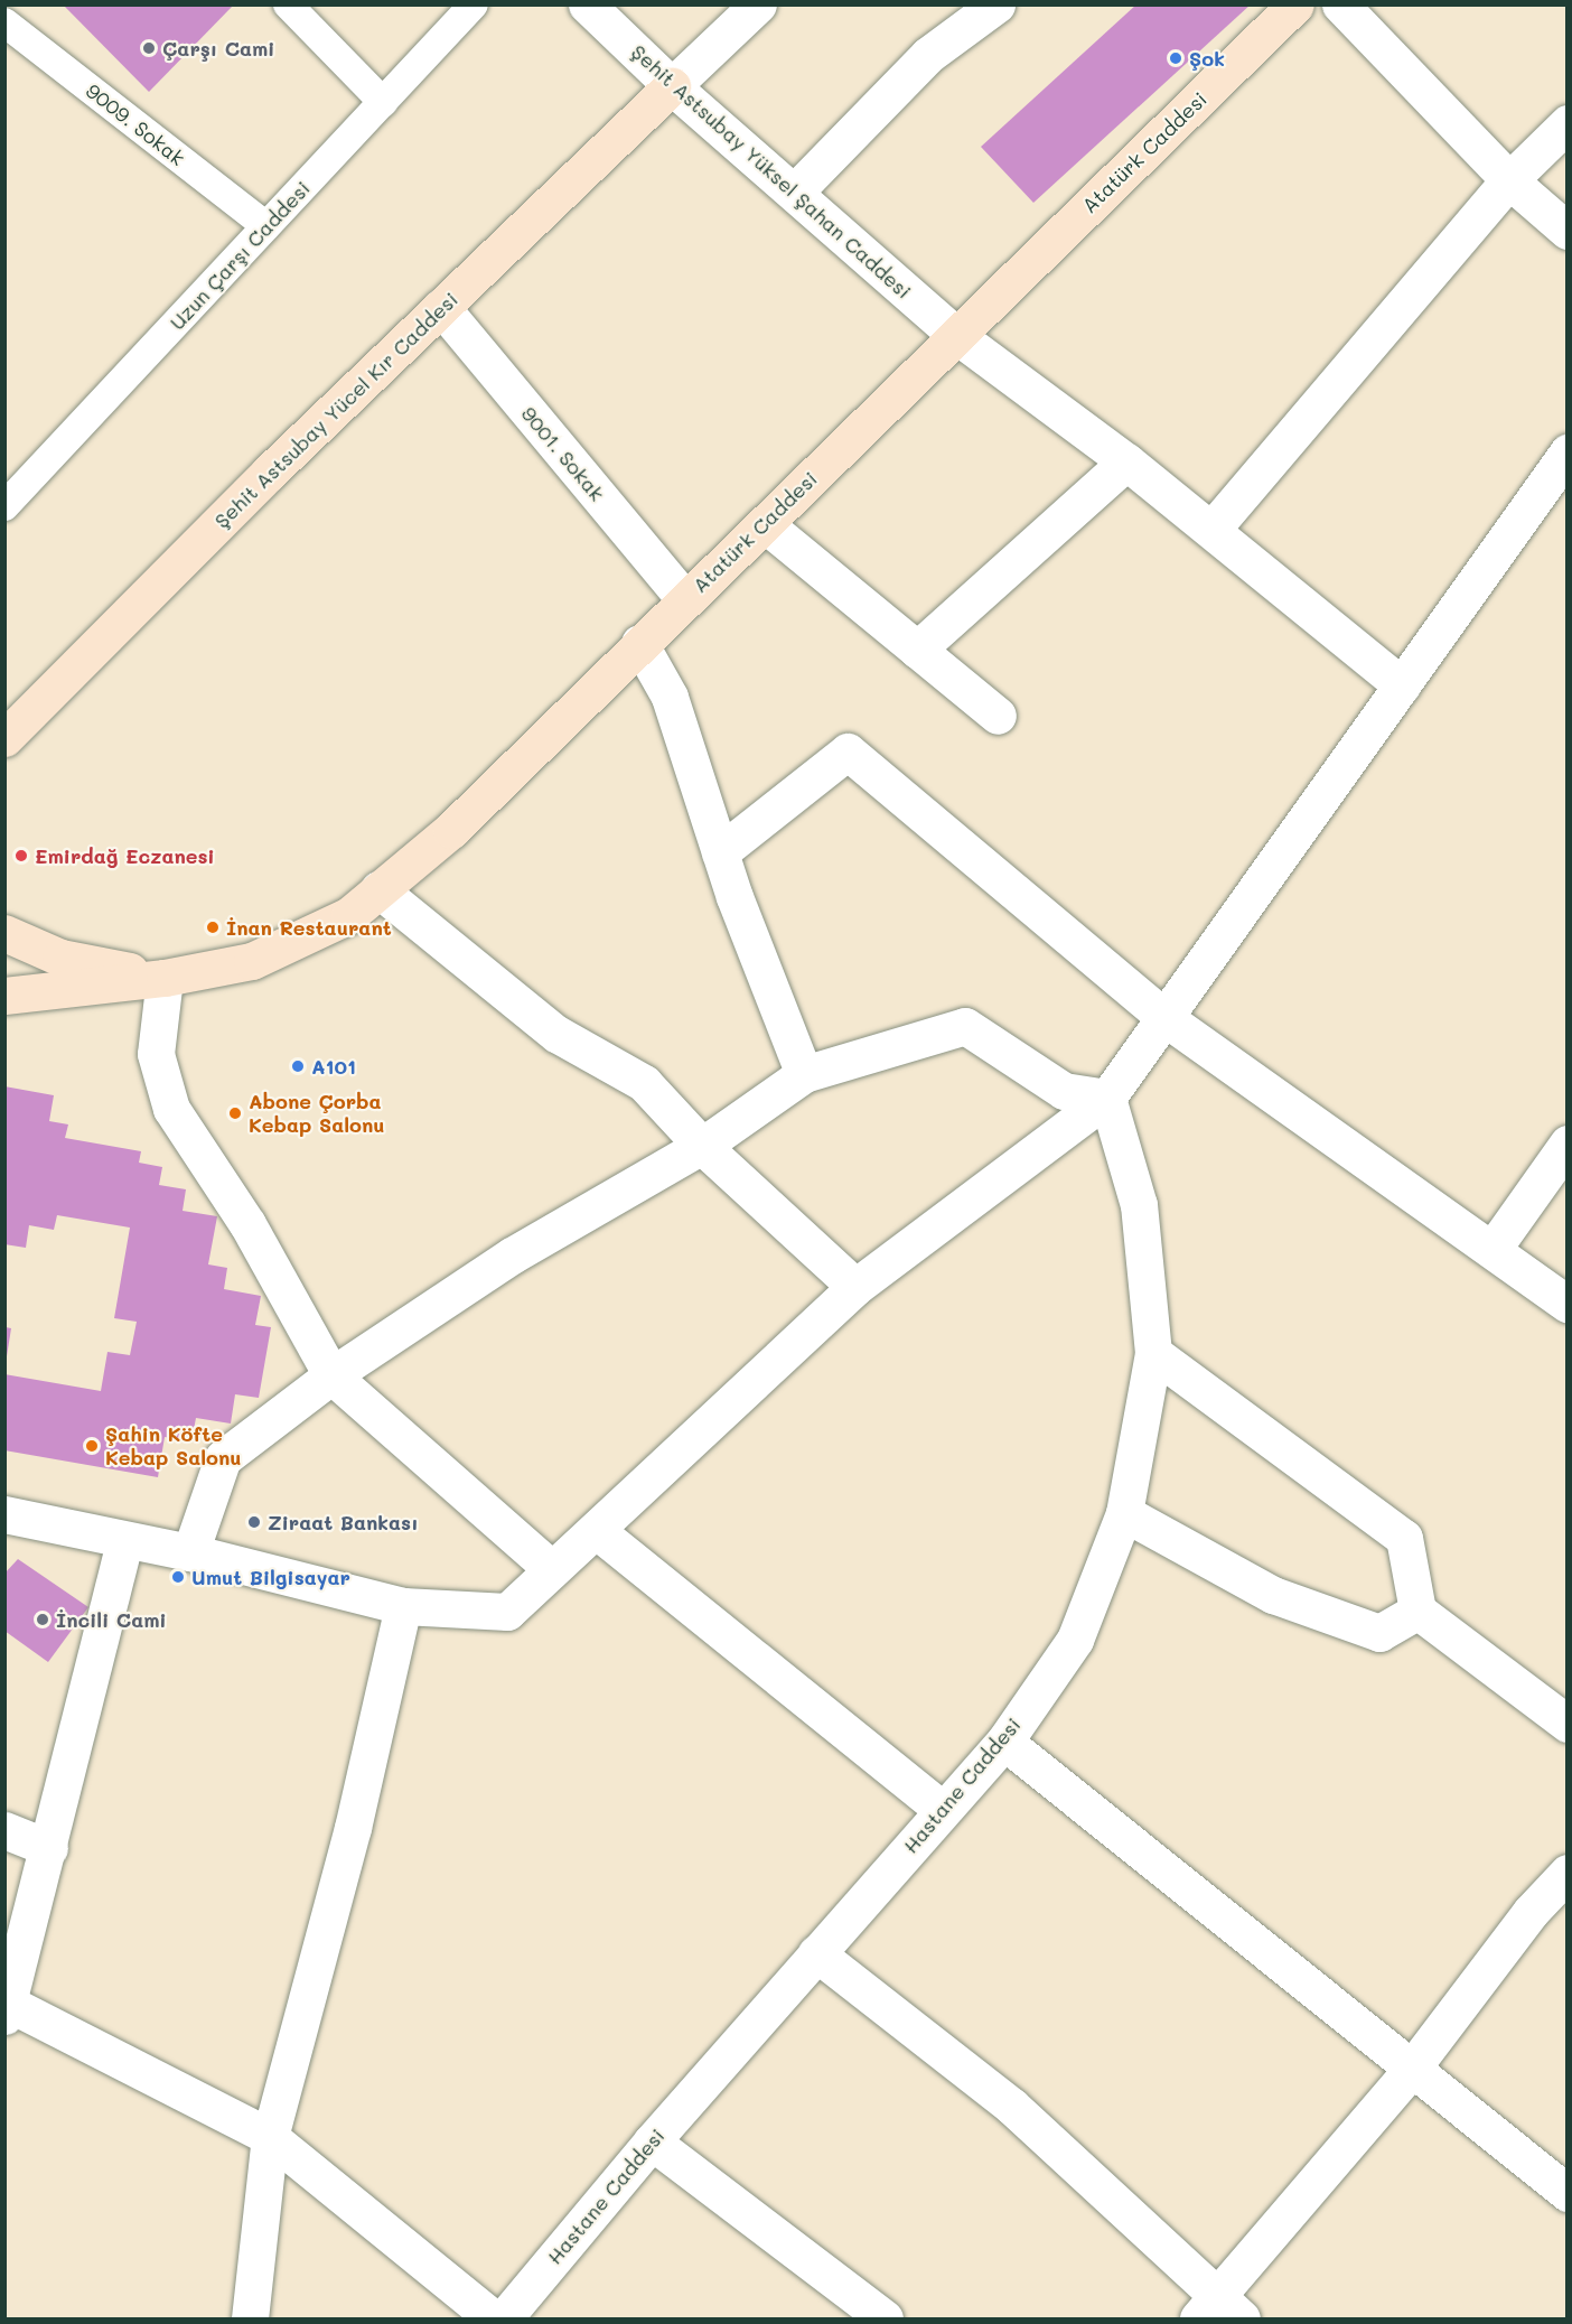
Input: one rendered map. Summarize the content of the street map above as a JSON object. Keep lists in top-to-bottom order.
{
  "streets": {
    "main road": ["Atatürk Caddesi", "Şehit Astsubay Yücel Kır Caddesi"],
    "street": [
      "9009. Sokak",
      "Şehit Astsubay Yüksel Şahan Caddesi",
      "Uzun Çarşı Caddesi",
      "9001. Sokak",
      "Hastane Caddesi"
    ]
  },
  "crossings": [
    ["9009. Sokak", "Uzun Çarşı Caddesi"],
    ["Atatürk Caddesi", "Şehit Astsubay Yüksel Şahan Caddesi"],
    ["Atatürk Caddesi", "9001. Sokak"],
    ["Şehit Astsubay Yüksel Şahan Caddesi", "Şehit Astsubay Yücel Kır Caddesi"],
    ["Şehit Astsubay Yücel Kır Caddesi", "9001. Sokak"]
  ],
  "places": [
    "Çarşı Cami",
    "Şok",
    "Emirdağ Eczanesi",
    "İnan Restaurant",
    "A101",
    "Abone Çorba Kebap Salonu",
    "Şahin Köfte Kebap Salonu",
    "Ziraat Bankası",
    "Umut Bilgisayar",
    "İncili Cami"
  ]
}
